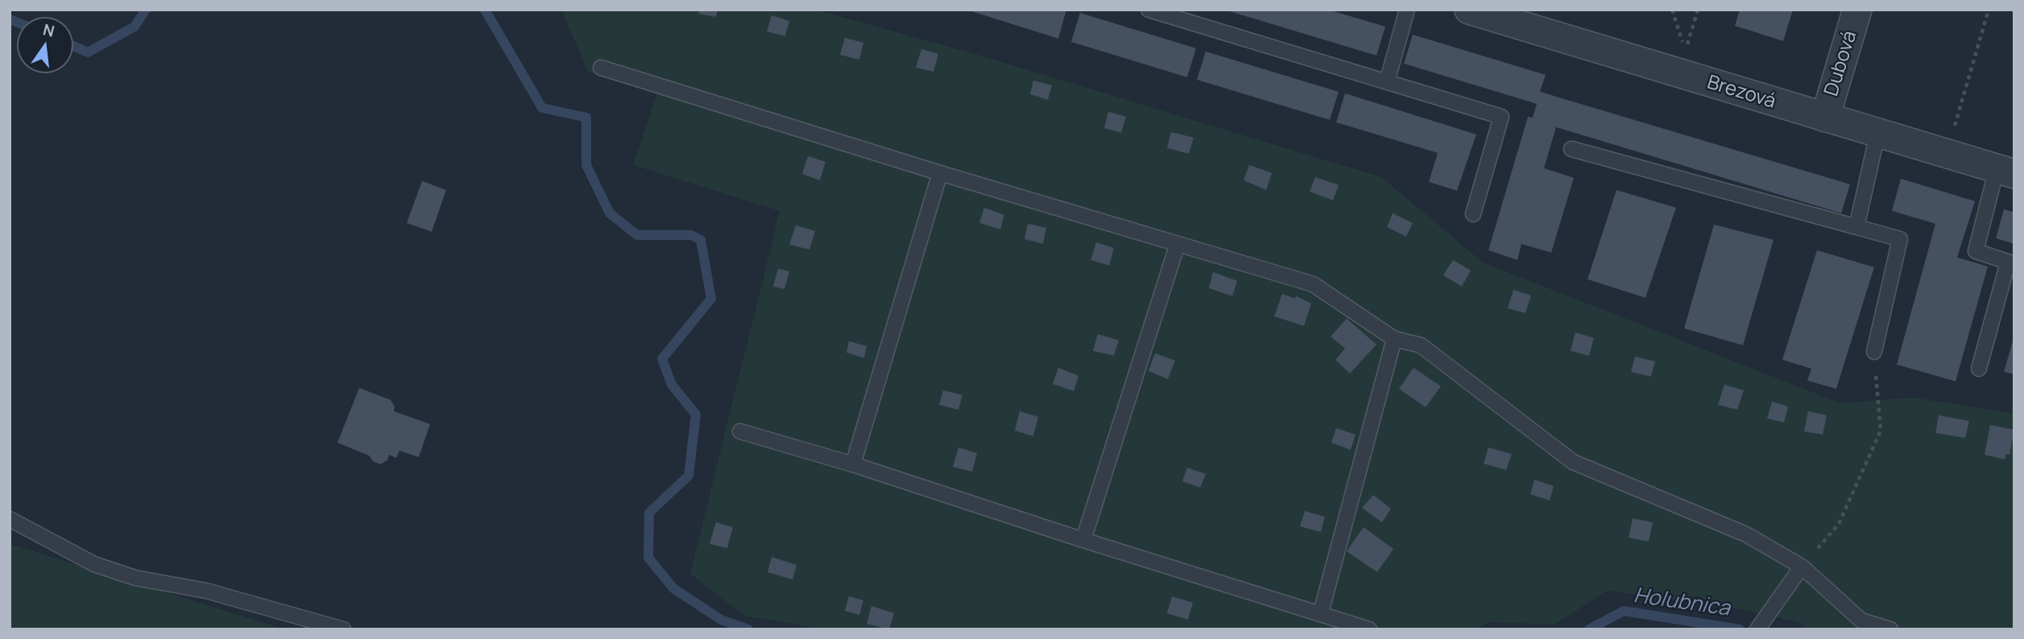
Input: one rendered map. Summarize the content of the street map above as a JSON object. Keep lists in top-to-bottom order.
{
  "streets": {
    "street": ["Dubová", "Brezová"]
  },
  "crossings": [
    ["Dubová", "Brezová"]
  ],
  "water": ["Holubnica"],
  "north": "top"
}
